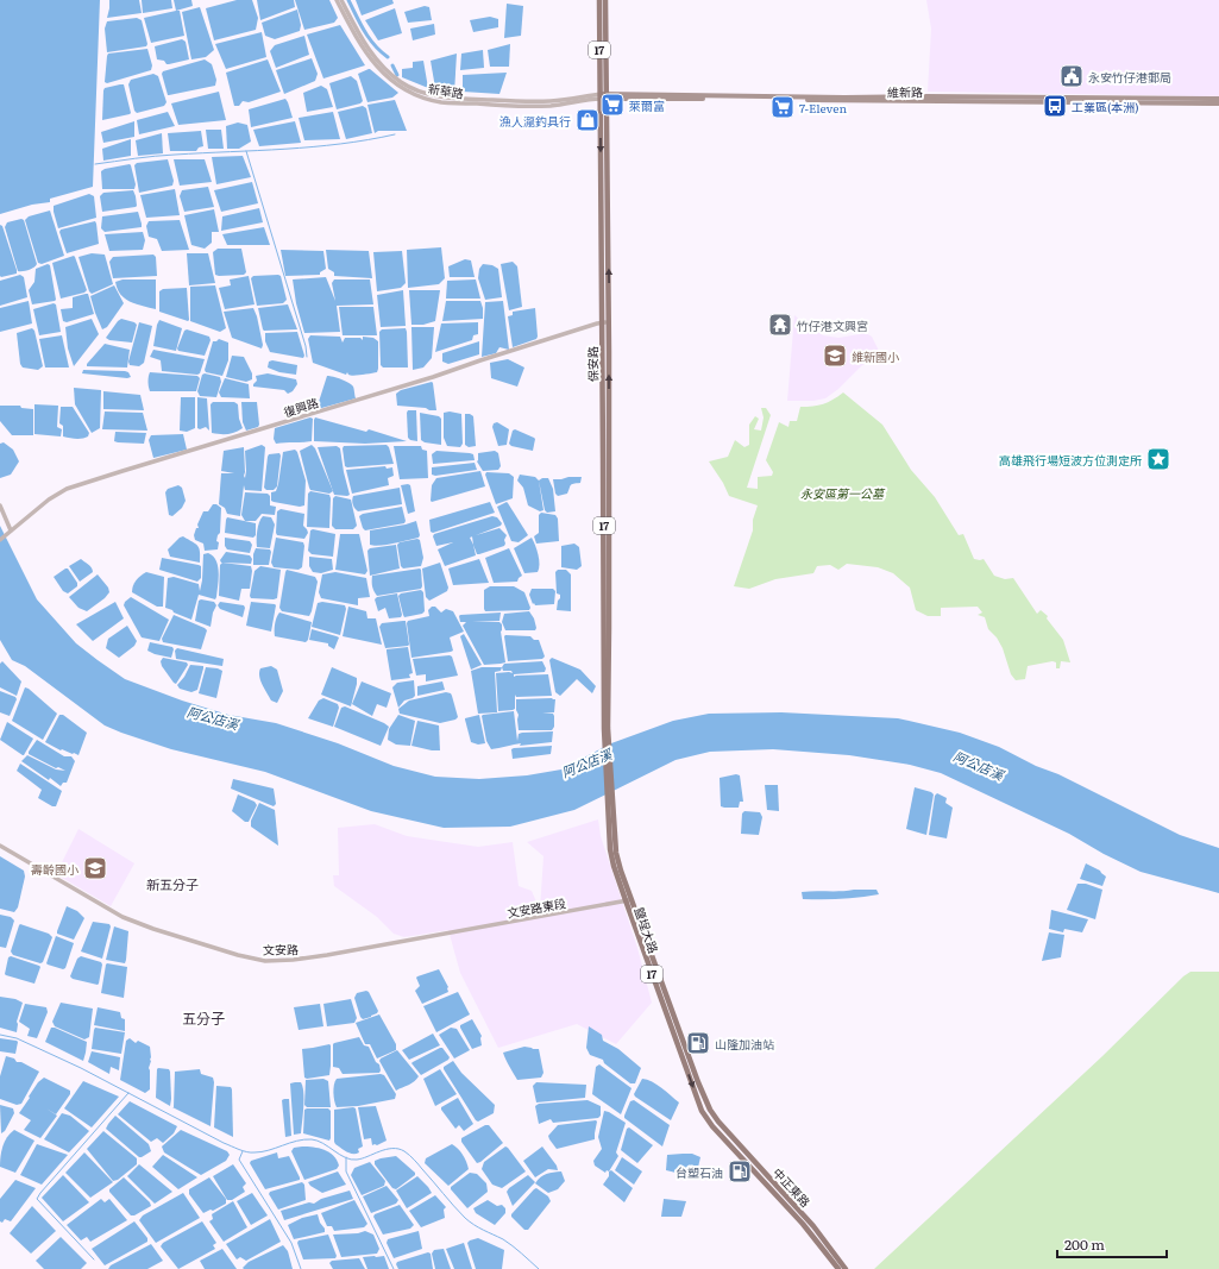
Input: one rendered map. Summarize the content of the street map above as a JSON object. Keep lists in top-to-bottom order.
{
  "streets": {
    "main road": [
      "17",
      "維新路",
      "保安路",
      "鹽埕大路",
      "中正東路"
    ],
    "street": [
      "新華路",
      "復興路",
      "文安路東段",
      "文安路"
    ]
  },
  "crossings": [
    ["新華路", "維新路"],
    ["新華路", "保安路"],
    ["維新路", "保安路"],
    ["保安路", "復興路"],
    ["保安路", "鹽埕大路"],
    ["文安路東段", "鹽埕大路"],
    ["文安路東段", "文安路"],
    ["鹽埕大路", "中正東路"]
  ],
  "districts": ["新五分子", "五分子"],
  "water": ["阿公店溪"],
  "parks": ["永安區第一公墓"],
  "places": {
    "public building": ["永安竹仔港郵局"],
    "supermarket": ["萊爾富", "7-Eleven"],
    "bus stop": ["工業區(本洲)"],
    "shop": ["漁人瀧釣具行"],
    "temple": ["竹仔港文興宮"],
    "school or university": ["維新國小", "壽齡國小"],
    "place": ["高雄飛行場短波方位測定所"],
    "fuel station": ["山隆加油站", "台塑石油"]
  },
  "scale_bar": "200 m"
}
